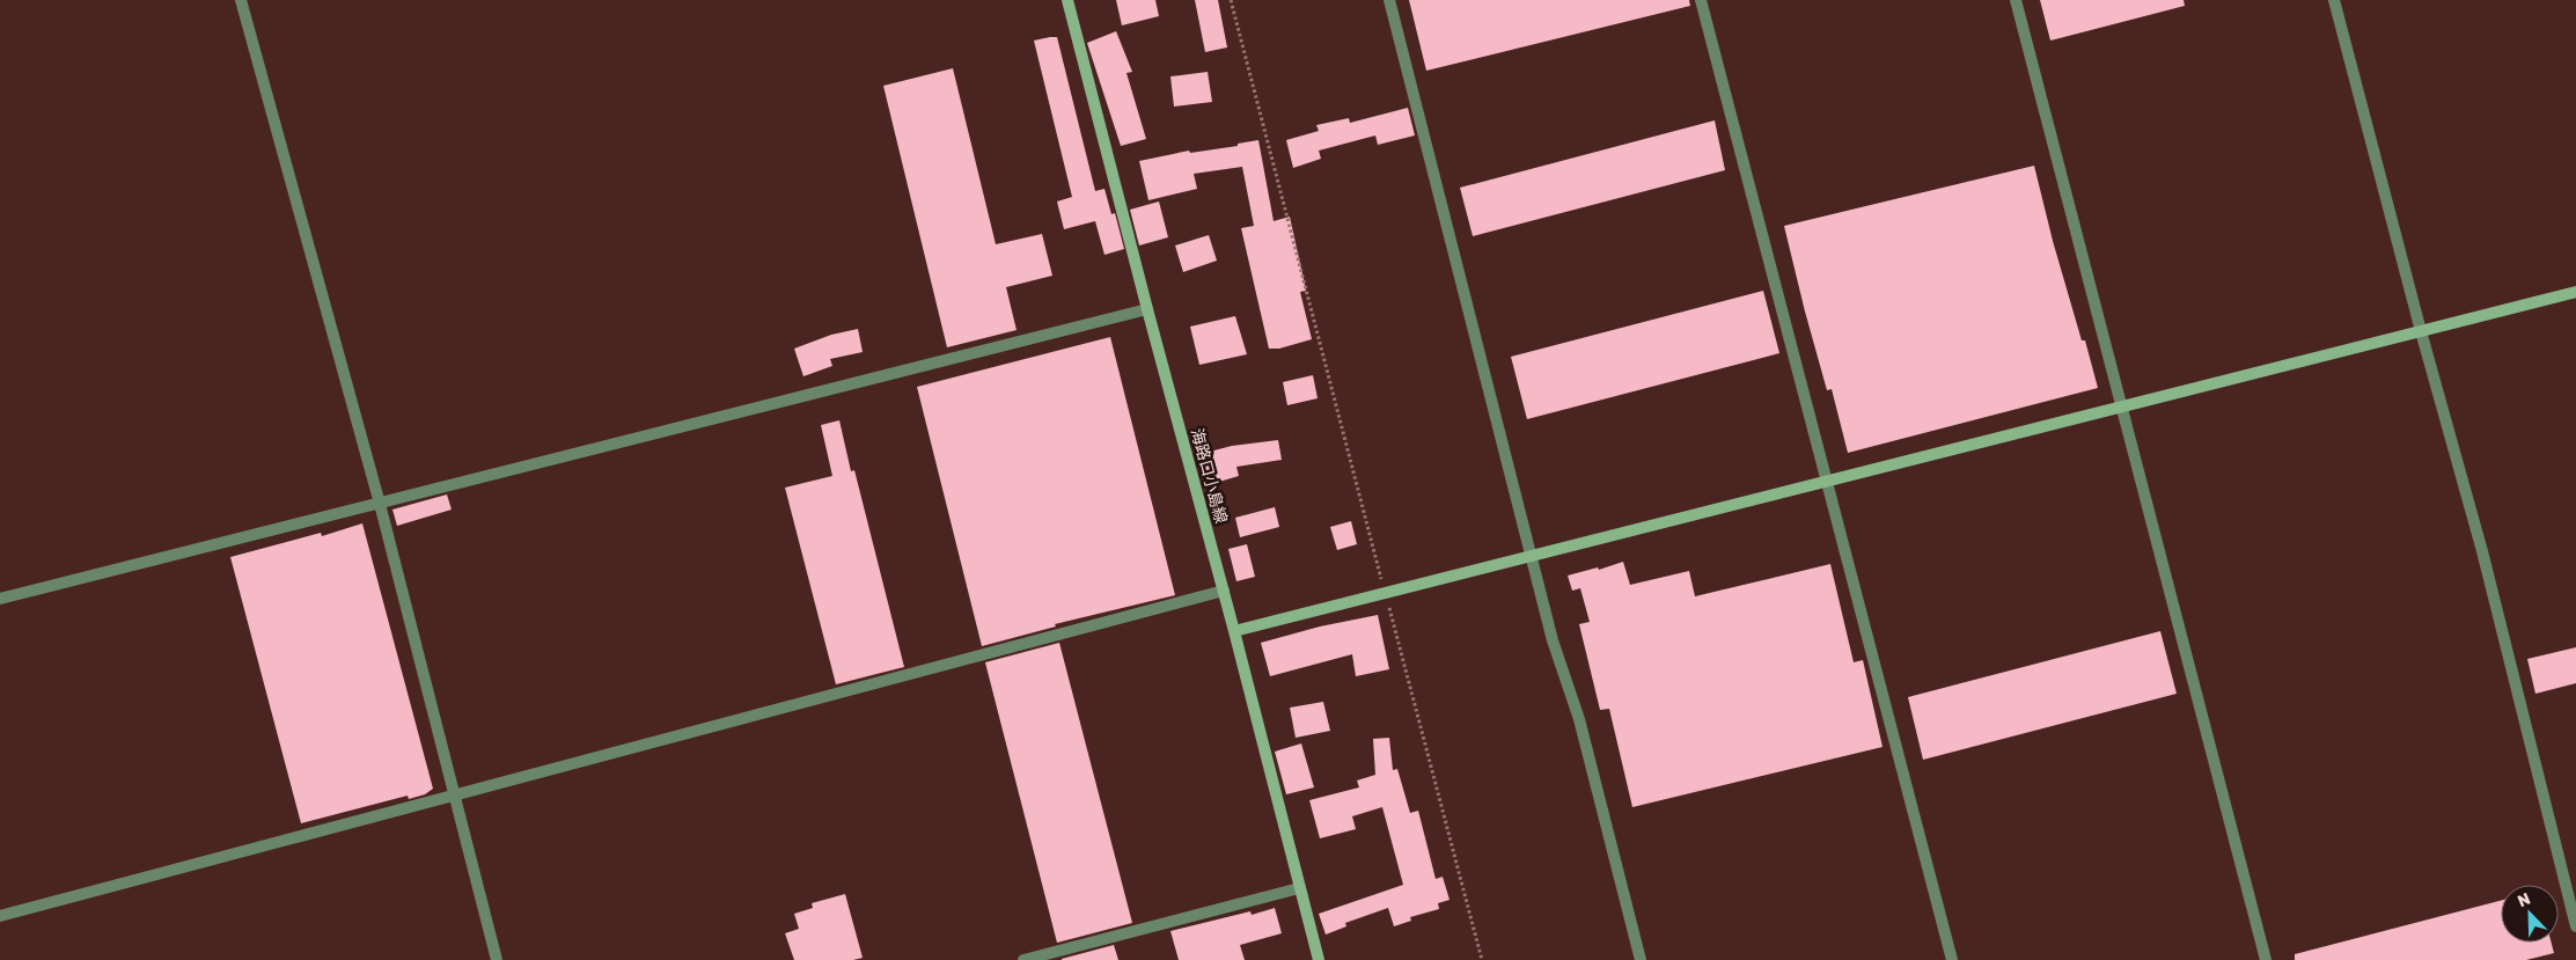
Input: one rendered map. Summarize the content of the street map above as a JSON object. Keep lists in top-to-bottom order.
{
  "streets": {
    "street": ["海路口小島線"]
  },
  "north": "top left"
}
